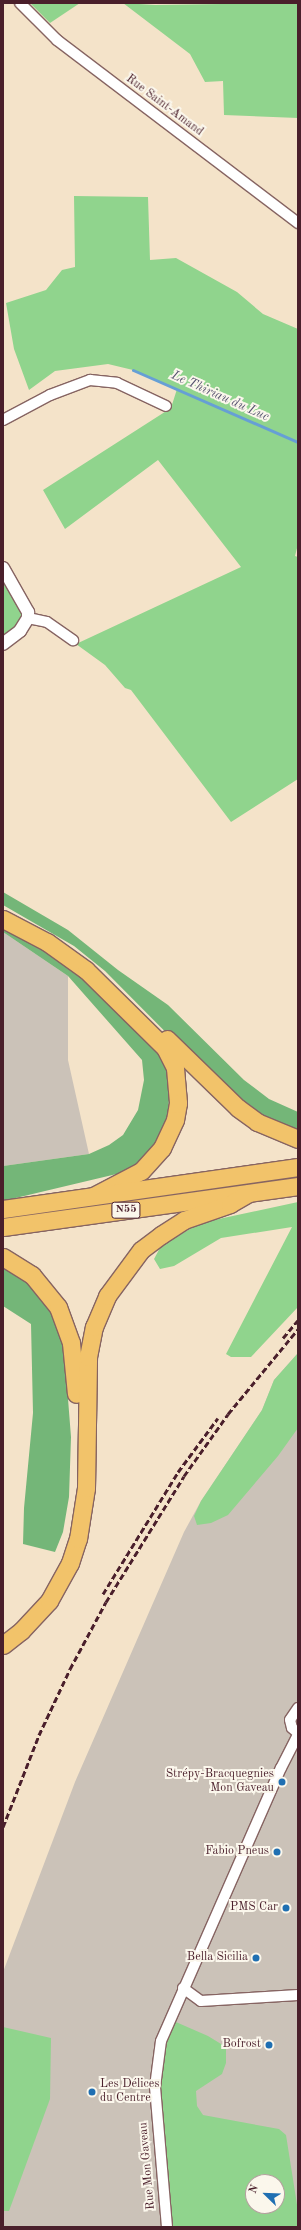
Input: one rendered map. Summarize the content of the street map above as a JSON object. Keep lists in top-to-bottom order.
{
  "streets": {
    "highway": ["N55"],
    "street": ["Rue Saint-Amand", "Rue Mon Gaveau"]
  },
  "water": ["Le Thiriau du Luc"],
  "places": [
    "Strépy-Bracquegnies Mon Gaveau",
    "Fabio Pneus",
    "PMS Car",
    "Bella Sicilia",
    "Bofrost",
    "Les Délices du Centre"
  ],
  "north": "top left"
}
